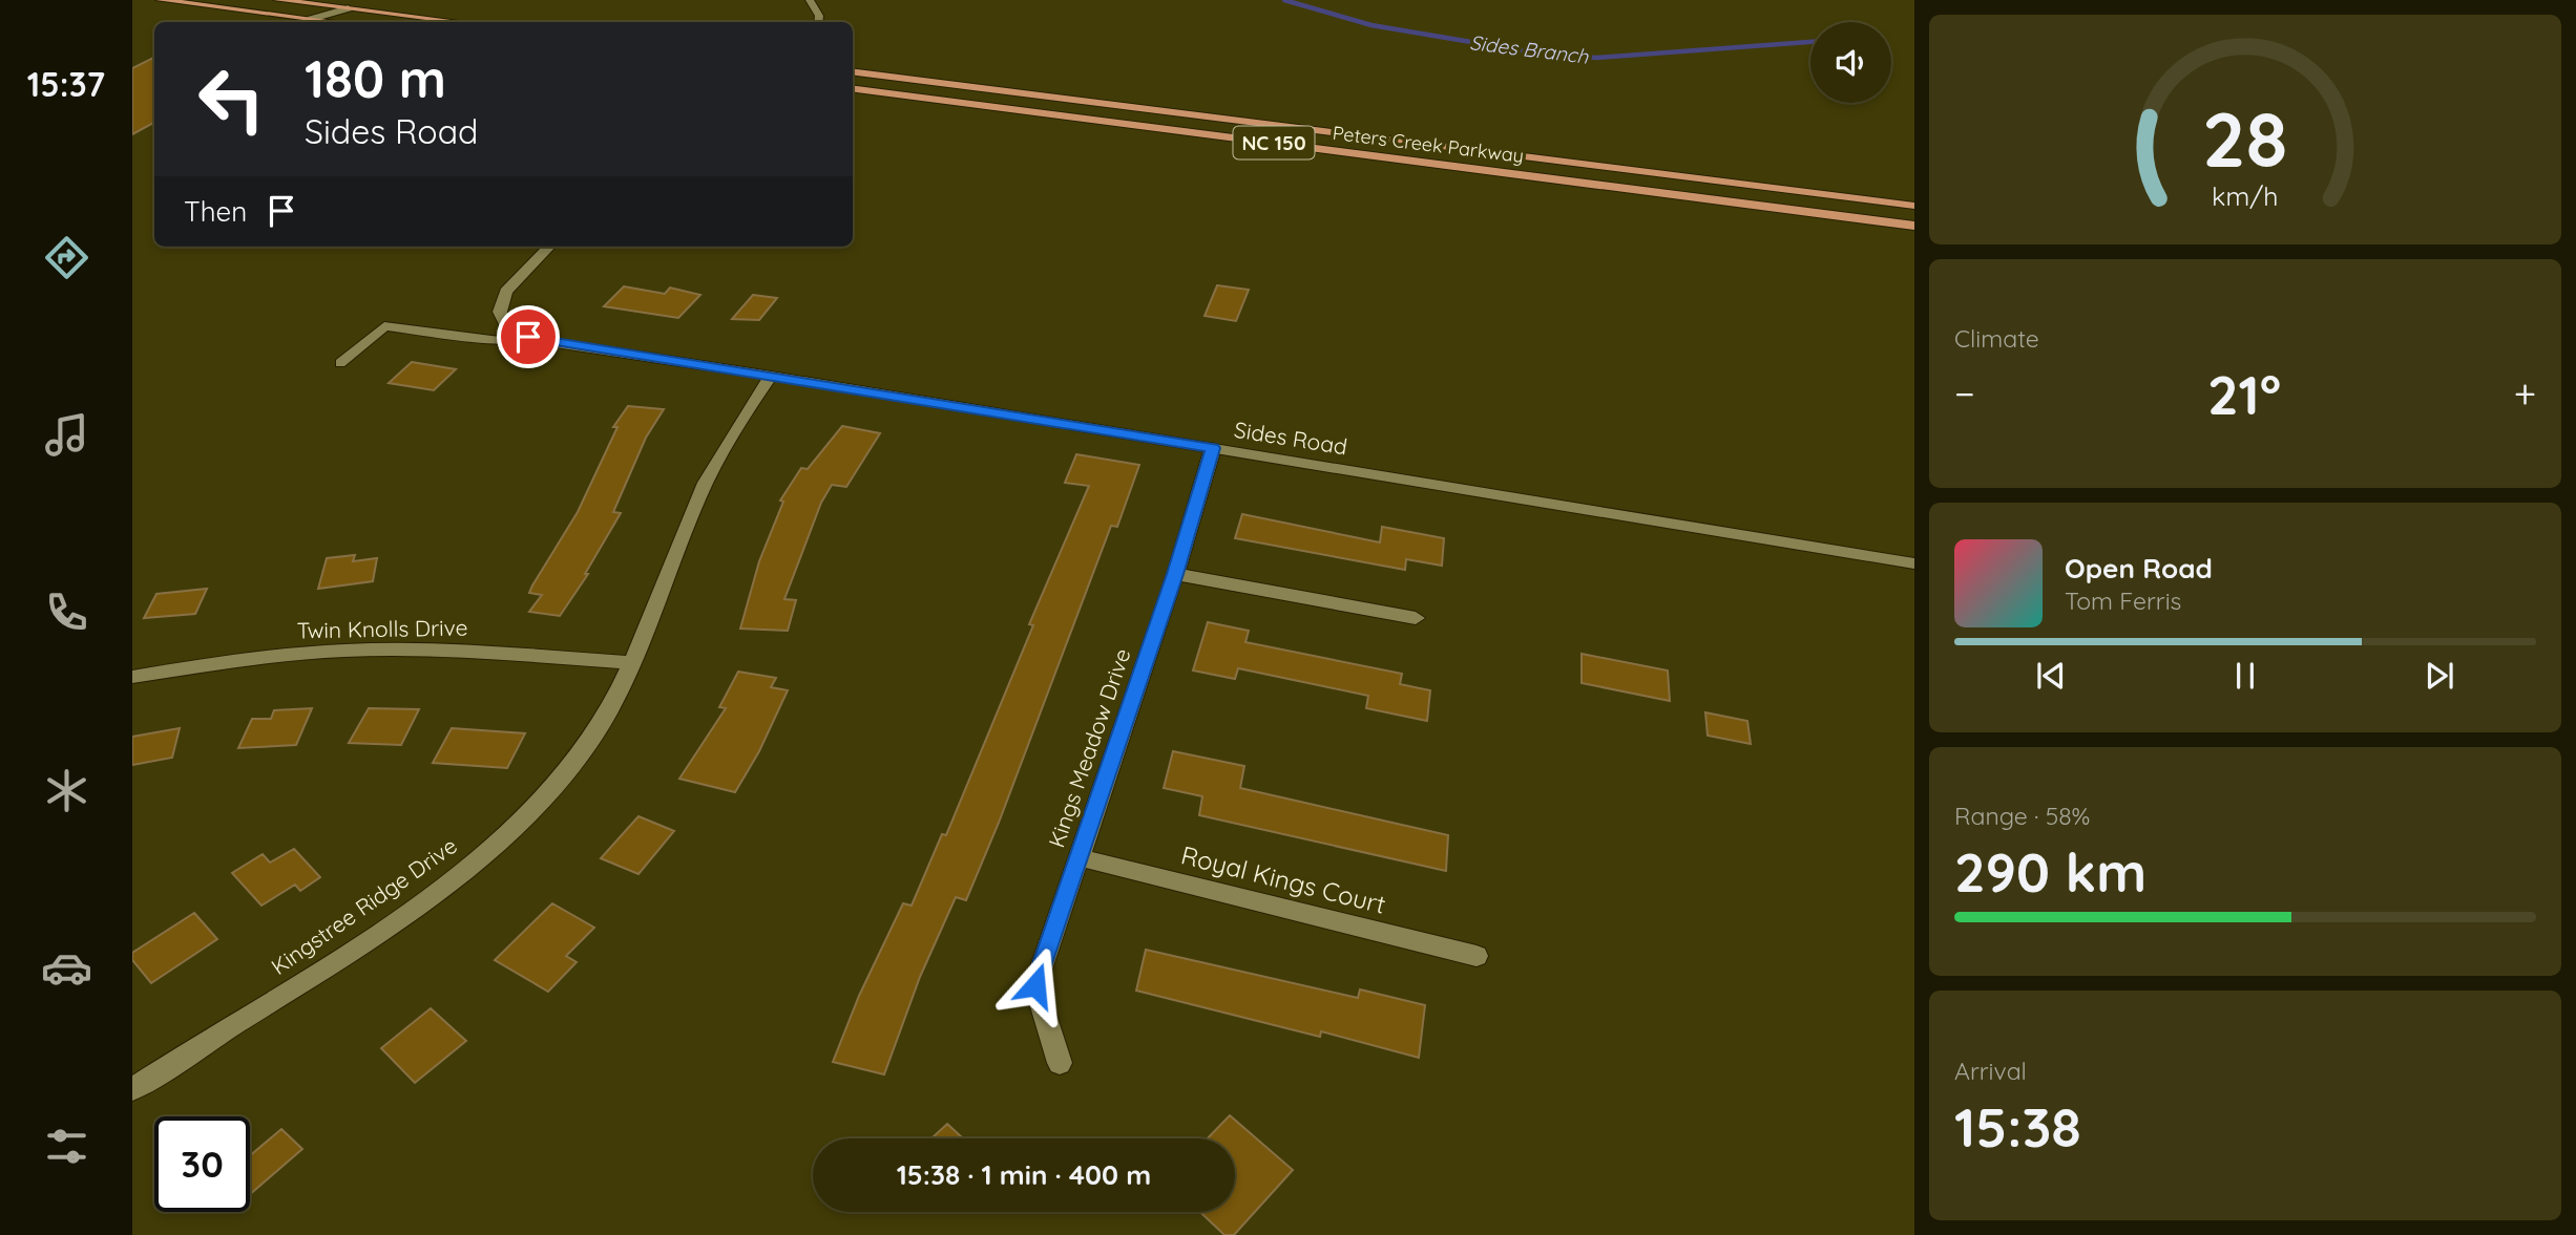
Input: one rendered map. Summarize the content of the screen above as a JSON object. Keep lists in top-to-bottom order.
{
  "streets": {
    "main road": ["NC 150", "Peters Creek Parkway"],
    "street": [
      "Sides Road",
      "Twin Knolls Drive",
      "Kings Meadow Drive",
      "Royal Kings Court",
      "Kingstree Ridge Drive"
    ]
  },
  "crossings": [
    ["Sides Road", "Kings Meadow Drive"],
    ["Sides Road", "Kingstree Ridge Drive"],
    ["Twin Knolls Drive", "Kingstree Ridge Drive"],
    ["Kings Meadow Drive", "Royal Kings Court"]
  ],
  "water": ["Sides Branch"],
  "page": {
    "tabs": "15:37",
    "turn": ["180 m", "Sides Road"],
    "then": "Then",
    "tile": [
      "Climate",
      ["Range · 58%", "290 km"],
      ["Arrival", "15:38"]
    ],
    "heat": ["−", "21°", "+"],
    "song": ["Open Road", "Tom Ferris"],
    "limit": "30",
    "trip": "15:38 · 1 min · 400 m",
    "gauge": ["28", "km/h"]
  }
}
